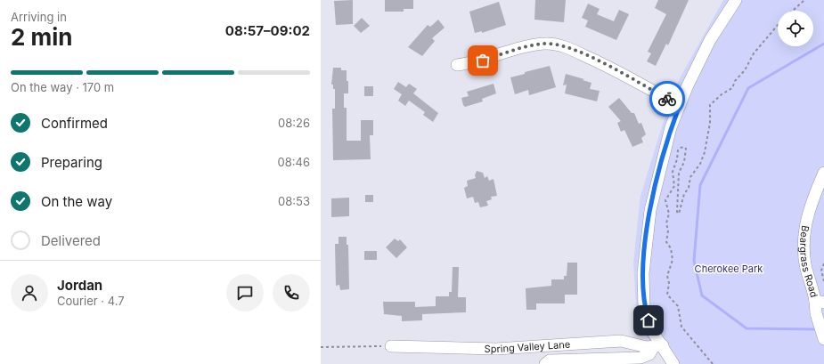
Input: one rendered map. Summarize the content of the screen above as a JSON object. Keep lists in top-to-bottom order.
{
  "streets": {
    "street": ["Beargrass Road", "Spring Valley Lane"]
  },
  "parks": ["Cherokee Park"],
  "page": {
    "heading": ["2 min", "Arriving in", "08:57–09:02"],
    "panel": ["Jordan", "Courier · 4.7"],
    "bar": "On the way · 170 m",
    "list": [
      ["Confirmed", "08:26"],
      ["Preparing", "08:46"],
      ["On the way", "08:53"],
      "Delivered"
    ]
  }
}
